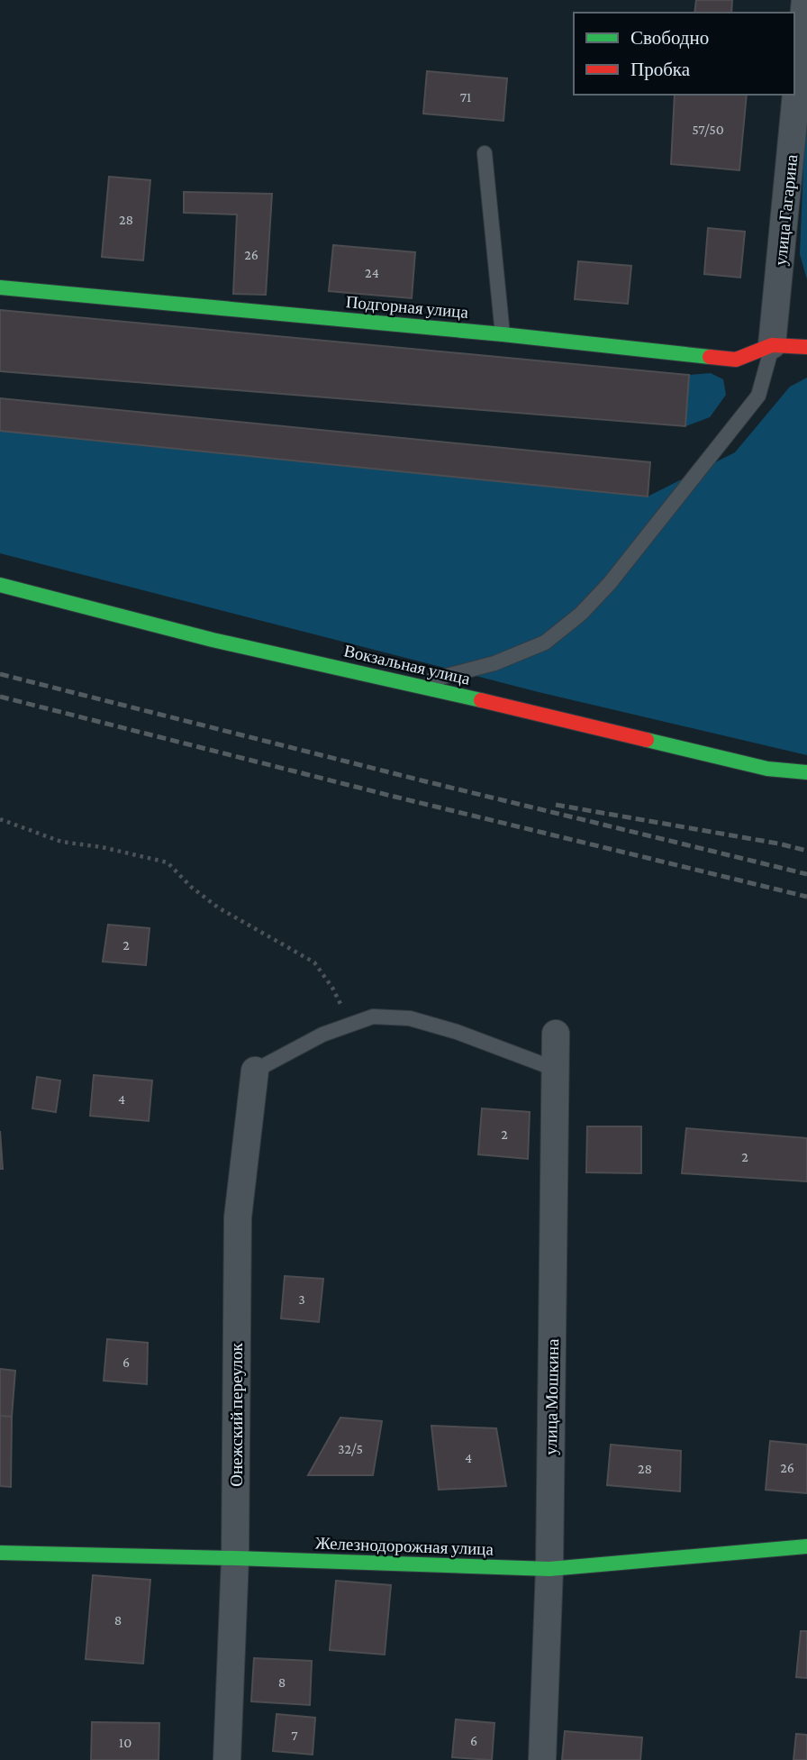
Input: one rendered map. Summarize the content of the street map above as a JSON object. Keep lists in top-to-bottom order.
{
  "streets": {
    "street": [
      "улица Гагарина",
      "Подгорная улица",
      "Вокзальная улица",
      "улица Мошкина",
      "Онежский переулок",
      "Железнодорожная улица"
    ]
  },
  "crossings": [
    ["улица Гагарина", "Подгорная улица"],
    ["улица Мошкина", "Железнодорожная улица"],
    ["Онежский переулок", "Железнодорожная улица"]
  ],
  "house_numbers": [
    "71",
    "57/50",
    "28",
    "26",
    "24",
    "2",
    "4",
    "2",
    "2",
    "3",
    "6",
    "32/5",
    "4",
    "26",
    "28",
    "8",
    "8",
    "7",
    "6",
    "10"
  ],
  "legend": ["Свободно", "Пробка"]
}
